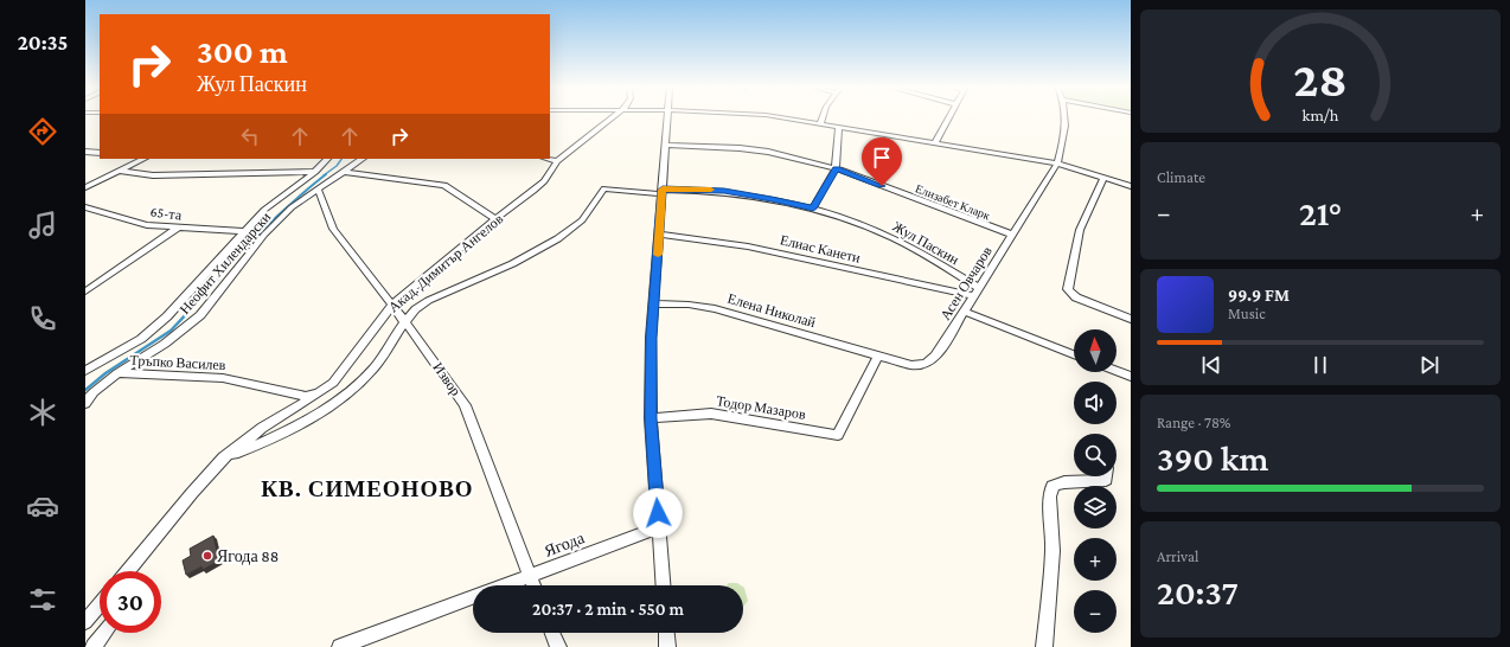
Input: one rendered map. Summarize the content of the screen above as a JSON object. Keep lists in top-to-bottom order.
{
  "streets": {
    "street": [
      "Елизабет Кларк",
      "65-та",
      "Жул Паскин",
      "Елиас Канети",
      "Неофит Хилендарски",
      "Акад. Димитър Ангелов",
      "Асен Овчаров",
      "Елена Николай",
      "Тръпко Василев",
      "Извор",
      "Тодор Мазаров",
      "Ягода"
    ]
  },
  "crossings": [
    ["Елизабет Кларк", "Асен Овчаров"],
    ["65-та", "Неофит Хилендарски"],
    ["Жул Паскин", "Асен Овчаров"],
    ["Жул Паскин", "Извор"],
    ["Елиас Канети", "Асен Овчаров"],
    ["Неофит Хилендарски", "Тръпко Василев"],
    ["Неофит Хилендарски", "Извор"],
    ["Акад. Димитър Ангелов", "Тръпко Василев"],
    ["Акад. Димитър Ангелов", "Извор"],
    ["Асен Овчаров", "Елена Николай"],
    ["Асен Овчаров", "Тодор Мазаров"],
    ["Елена Николай", "Тодор Мазаров"],
    ["Извор", "Ягода"]
  ],
  "districts": ["КВ. СИМЕОНОВО"],
  "places": ["Ягода 88"],
  "north": "top",
  "page": {
    "tabs": "20:35",
    "turn": ["300 m", "Жул Паскин"],
    "tile": [
      "Climate",
      ["Range · 78%", "390 km"],
      ["Arrival", "20:37"]
    ],
    "heat": ["−", "21°", "+"],
    "song": ["99.9 FM", "Music"],
    "map_buttons": ["+", "−"],
    "limit": "30",
    "trip": "20:37 · 2 min · 550 m",
    "gauge": ["28", "km/h"]
  }
}
